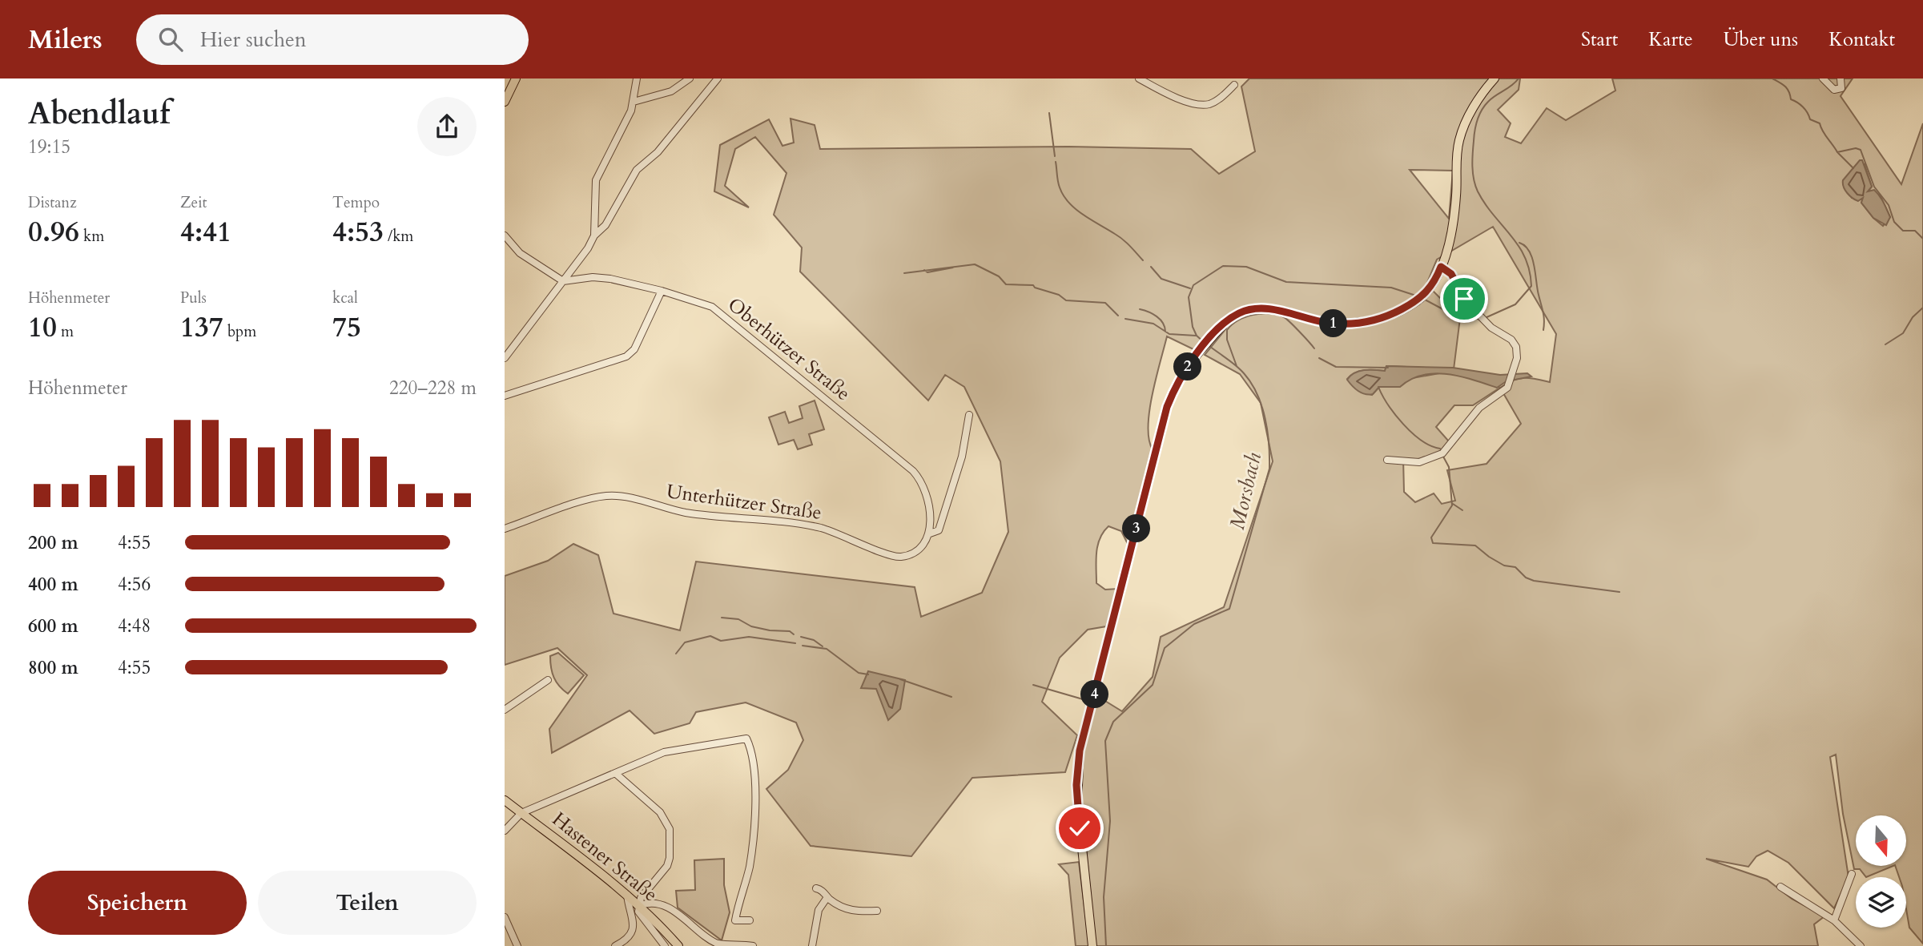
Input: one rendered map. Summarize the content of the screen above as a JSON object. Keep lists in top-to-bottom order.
{
  "streets": {
    "main road": ["Hastener Straße"],
    "street": ["Oberhützer Straße", "Unterhützer Straße"]
  },
  "crossings": [
    ["Oberhützer Straße", "Unterhützer Straße"]
  ],
  "water": ["Morsbach"],
  "north": "bottom",
  "page": {
    "header": "Milers",
    "search": "Hier suchen",
    "nav": [
      "Start",
      "Karte",
      "Über uns",
      "Kontakt"
    ],
    "heading": ["Abendlauf", "19:15"],
    "stats": [
      ["Distanz", "0.96 km"],
      ["Zeit", "4:41"],
      ["Tempo", "4:53 /km"],
      ["Höhenmeter", "10 m"],
      ["Puls", "137 bpm"],
      ["kcal", "75"]
    ],
    "pins": [
      "1",
      "2",
      "3",
      "4"
    ],
    "chart": ["Höhenmeter", "220–228 m"],
    "list": [
      {
        "name": "200 m",
        "note": "4:55"
      },
      {
        "name": "400 m",
        "note": "4:56"
      },
      {
        "name": "600 m",
        "note": "4:48"
      },
      {
        "name": "800 m",
        "note": "4:55"
      }
    ],
    "buttons": ["Speichern", "Teilen"]
  }
}
